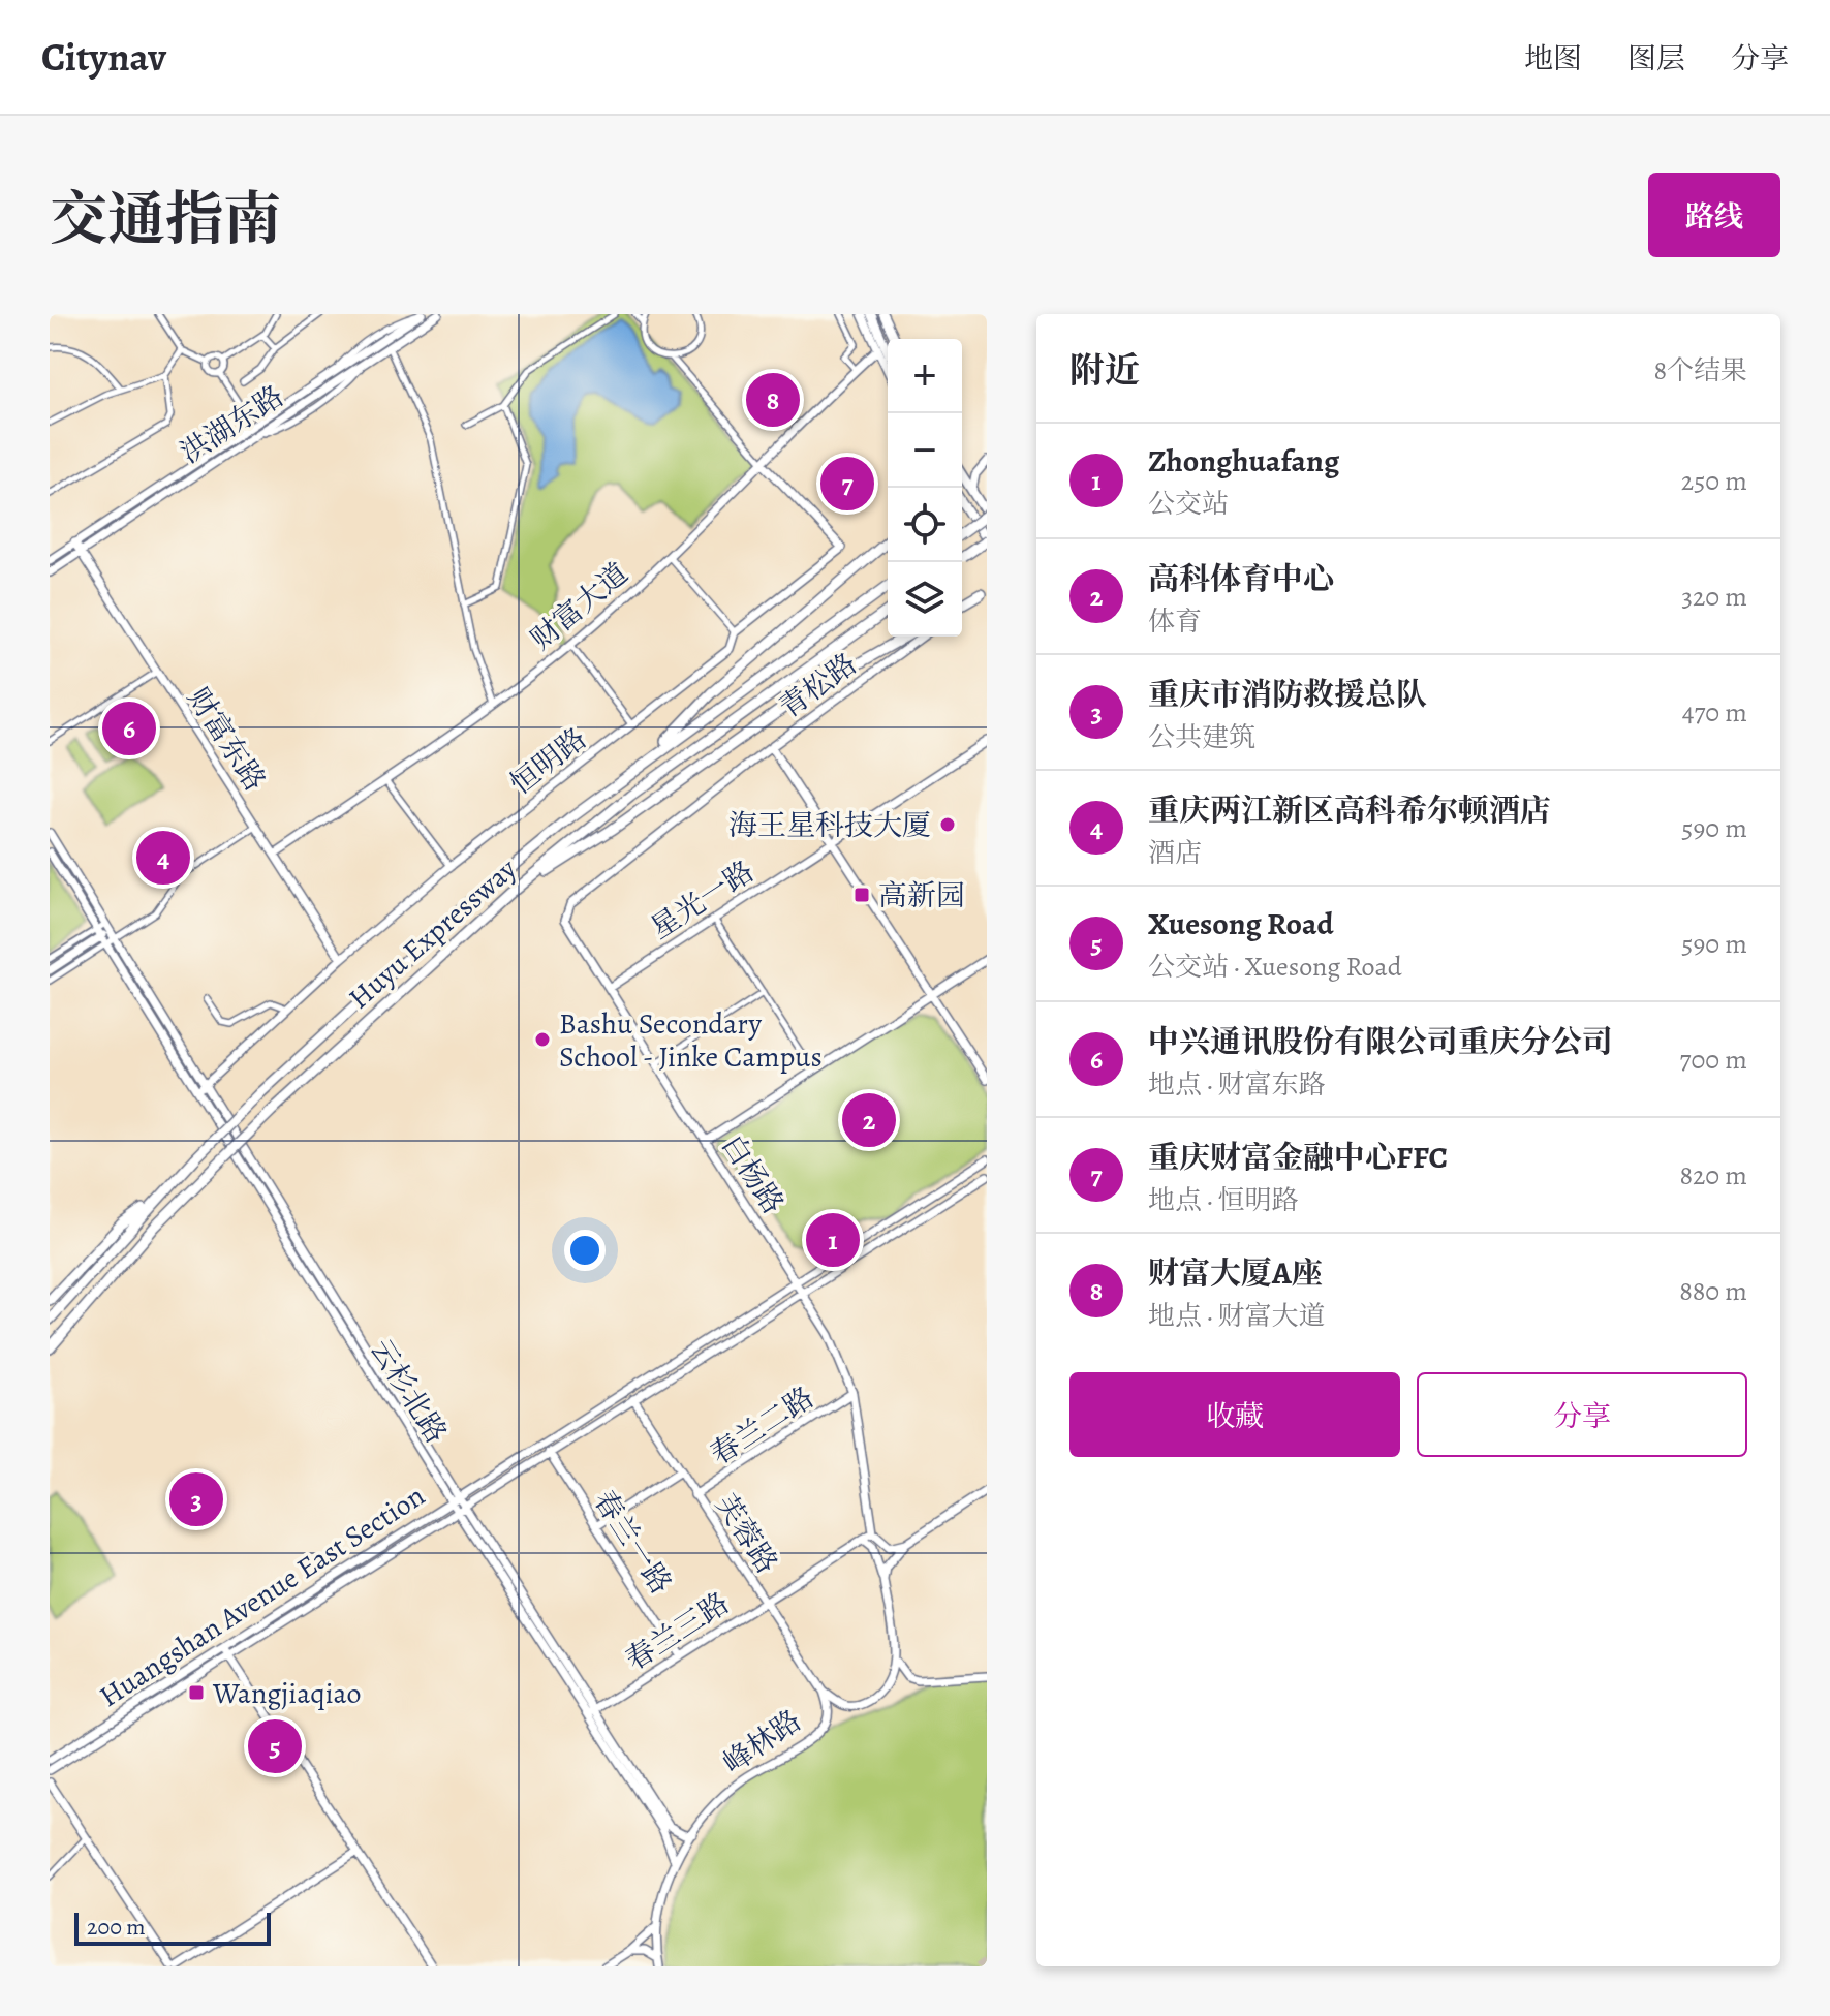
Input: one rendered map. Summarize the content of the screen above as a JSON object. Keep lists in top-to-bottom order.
{
  "streets": {
    "highway": ["Huyu Expressway"],
    "street": [
      "洪湖东路",
      "财富大道",
      "青松路",
      "财富东路",
      "恒明路",
      "星光一路",
      "白杨路",
      "云杉北路",
      "春兰二路",
      "芙蓉路",
      "春兰一路",
      "Huangshan Avenue East Section",
      "春兰三路",
      "峰林路"
    ]
  },
  "crossings": [
    ["洪湖东路", "财富东路"],
    ["财富大道", "财富东路"],
    ["财富大道", "恒明路"],
    ["青松路", "星光一路"],
    ["青松路", "白杨路"],
    ["财富东路", "恒明路"],
    ["恒明路", "云杉北路"],
    ["星光一路", "白杨路"],
    ["白杨路", "春兰二路"],
    ["白杨路", "Huangshan Avenue East Section"],
    ["白杨路", "春兰三路"],
    ["云杉北路", "Huangshan Avenue East Section"],
    ["云杉北路", "春兰三路"],
    ["云杉北路", "峰林路"],
    ["春兰二路", "芙蓉路"],
    ["芙蓉路", "Huangshan Avenue East Section"],
    ["芙蓉路", "春兰三路"],
    ["芙蓉路", "峰林路"],
    ["春兰一路", "Huangshan Avenue East Section"],
    ["春兰一路", "春兰三路"]
  ],
  "places": {
    "other": ["海王星科技大厦", "Bashu Secondary School - Jinke Campus"],
    "transit": ["高新园", "Wangjiaqiao"]
  },
  "scale_bar": "200 m",
  "page": {
    "header": "Citynav",
    "nav": ["地图", "图层", "分享"],
    "title": "交通指南",
    "buttons": [
      "路线",
      ["收藏", "分享"]
    ],
    "heading": ["附近", "8个结果"],
    "map_buttons": ["+", "−"],
    "pins": [
      "8",
      "7",
      "6",
      "4",
      "2",
      "1",
      "3",
      "5"
    ],
    "list": [
      {
        "mark": "1",
        "name": "Zhonghuafang",
        "note": "公交站",
        "value": "250 m"
      },
      {
        "mark": "2",
        "name": "高科体育中心",
        "note": "体育",
        "value": "320 m"
      },
      {
        "mark": "3",
        "name": "重庆市消防救援总队",
        "note": "公共建筑",
        "value": "470 m"
      },
      {
        "mark": "4",
        "name": "重庆两江新区高科希尔顿酒店",
        "note": "酒店",
        "value": "590 m"
      },
      {
        "mark": "5",
        "name": "Xuesong Road",
        "note": "公交站 · Xuesong Road",
        "value": "590 m"
      },
      {
        "mark": "6",
        "name": "中兴通讯股份有限公司重庆分公司",
        "note": "地点 · 财富东路",
        "value": "700 m"
      },
      {
        "mark": "7",
        "name": "重庆财富金融中心FFC",
        "note": "地点 · 恒明路",
        "value": "820 m"
      },
      {
        "mark": "8",
        "name": "财富大厦A座",
        "note": "地点 · 财富大道",
        "value": "880 m"
      }
    ],
    "scale": "200 m"
  }
}
